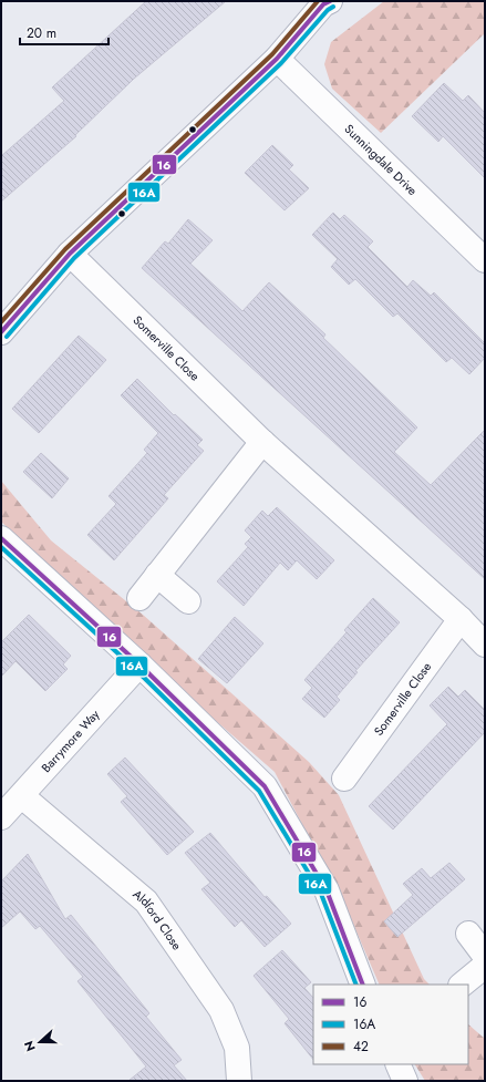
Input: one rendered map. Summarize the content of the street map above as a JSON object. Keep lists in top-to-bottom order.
{
  "streets": {
    "street": [
      "Sunningdale Drive",
      "Somerville Close",
      "Barrymore Way",
      "Aldford Close"
    ]
  },
  "crossings": [
    ["Barrymore Way", "Aldford Close"]
  ],
  "lines": ["transit line 16", "transit line 42", "transit line 16A"],
  "legend": ["16", "16A", "42"],
  "scale_bar": "20 m",
  "north": "left"
}
